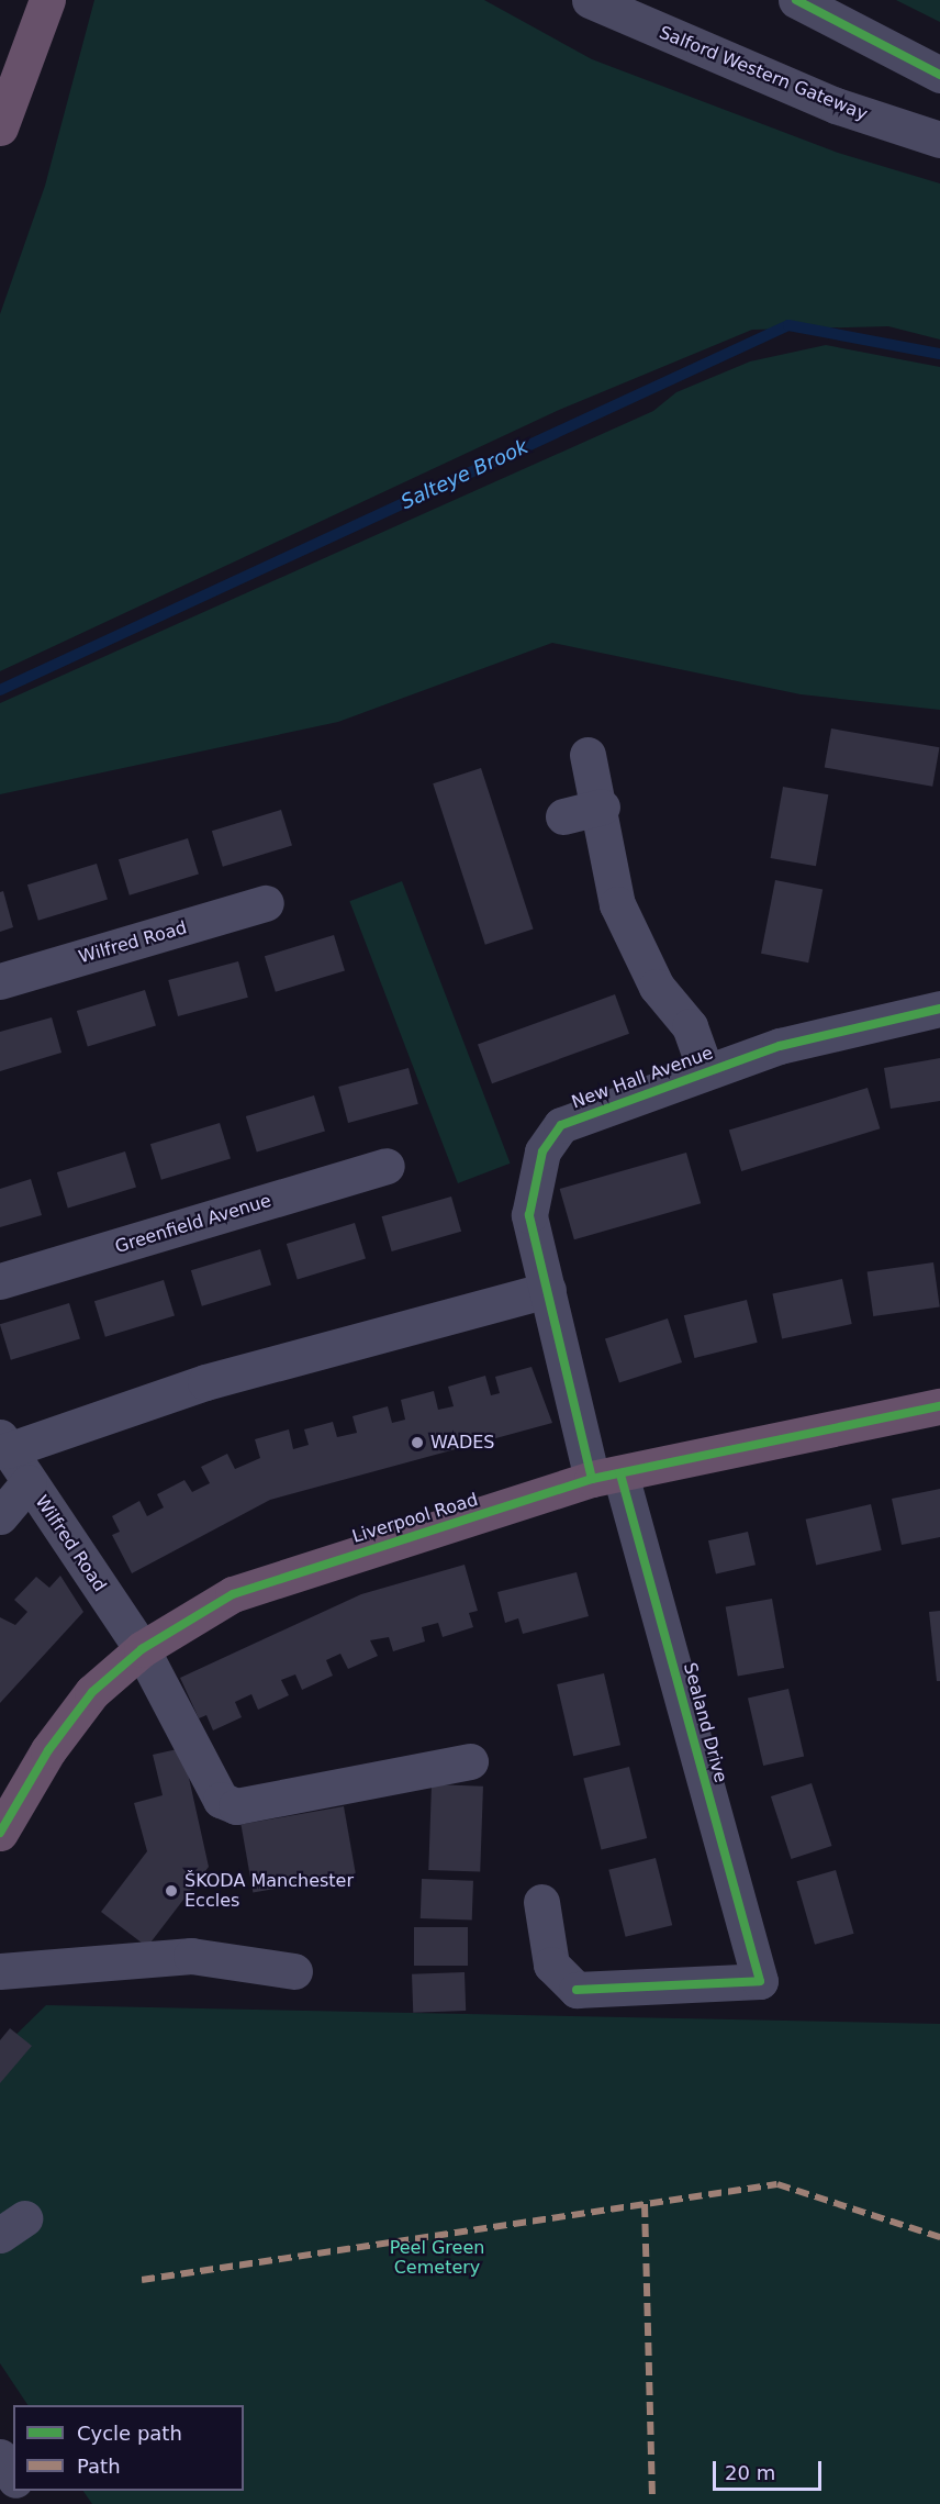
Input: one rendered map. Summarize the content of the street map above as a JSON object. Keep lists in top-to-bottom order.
{
  "streets": {
    "highway": ["Liverpool Road"],
    "street": [
      "Salford Western Gateway",
      "Wilfred Road",
      "New Hall Avenue",
      "Greenfield Avenue",
      "Sealand Drive"
    ]
  },
  "crossings": [
    ["Wilfred Road", "Liverpool Road"],
    ["New Hall Avenue", "Liverpool Road"],
    ["New Hall Avenue", "Sealand Drive"],
    ["Liverpool Road", "Sealand Drive"]
  ],
  "water": ["Salteye Brook"],
  "parks": ["Peel Green Cemetery"],
  "places": ["WADES", "ŠKODA Manchester Eccles"],
  "legend": ["Cycle path", "Path"],
  "scale_bar": "20 m"
}
